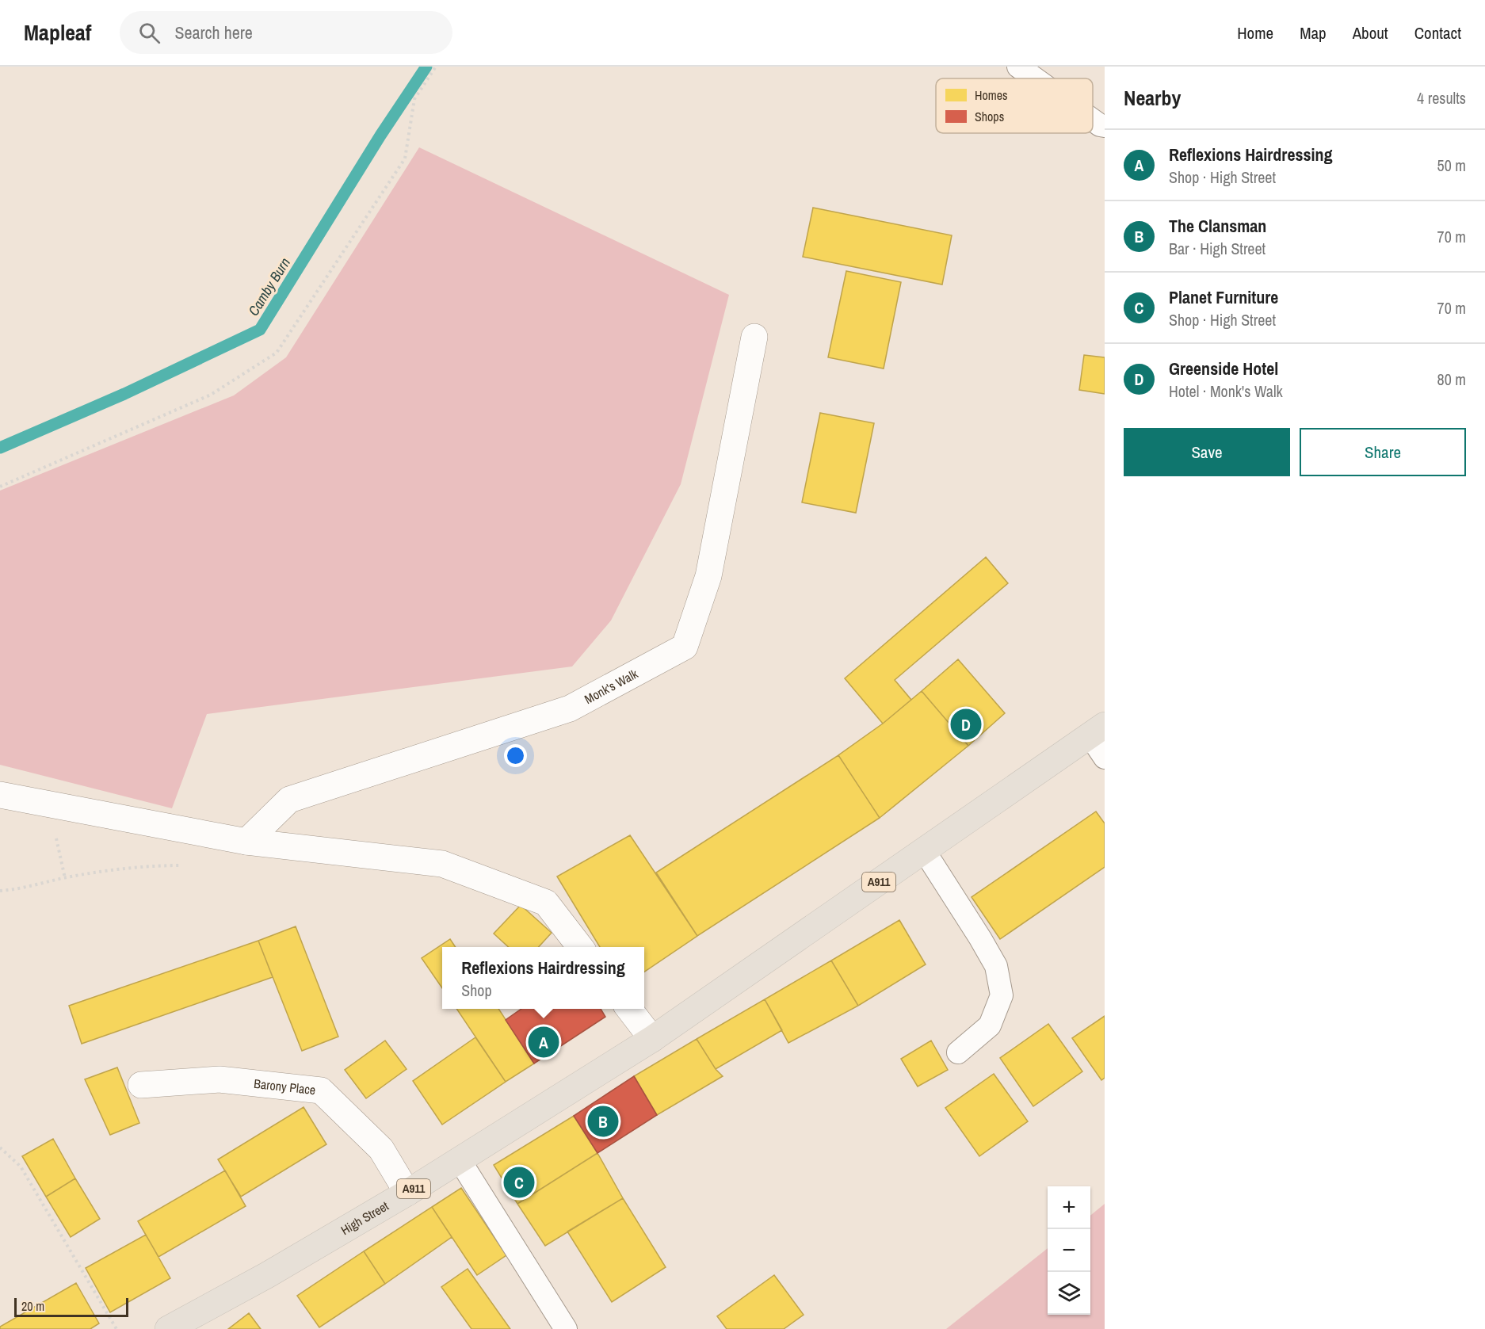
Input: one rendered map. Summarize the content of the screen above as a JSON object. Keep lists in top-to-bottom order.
{
  "streets": {
    "main road": ["A911", "High Street"],
    "street": ["Monk's Walk", "Barony Place"]
  },
  "crossings": [
    ["A911", "High Street"],
    ["Barony Place", "High Street"]
  ],
  "water": ["Camby Burn"],
  "legend": ["Homes", "Shops"],
  "scale_bar": "20 m",
  "page": {
    "header": "Mapleaf",
    "search": "Search here",
    "nav": [
      "Home",
      "Map",
      "About",
      "Contact"
    ],
    "heading": ["Nearby", "4 results"],
    "list": [
      {
        "mark": "A",
        "name": "Reflexions Hairdressing",
        "note": "Shop · High Street",
        "value": "50 m"
      },
      {
        "mark": "B",
        "name": "The Clansman",
        "note": "Bar · High Street",
        "value": "70 m"
      },
      {
        "mark": "C",
        "name": "Planet Furniture",
        "note": "Shop · High Street",
        "value": "70 m"
      },
      {
        "mark": "D",
        "name": "Greenside Hotel",
        "note": "Hotel · Monk's Walk",
        "value": "80 m"
      }
    ],
    "buttons": ["Save", "Share"],
    "pins": [
      "D",
      "A",
      "B",
      "C"
    ],
    "popup": ["Reflexions Hairdressing", "Shop"],
    "map_buttons": ["+", "−"],
    "scale": "20 m"
  }
}
